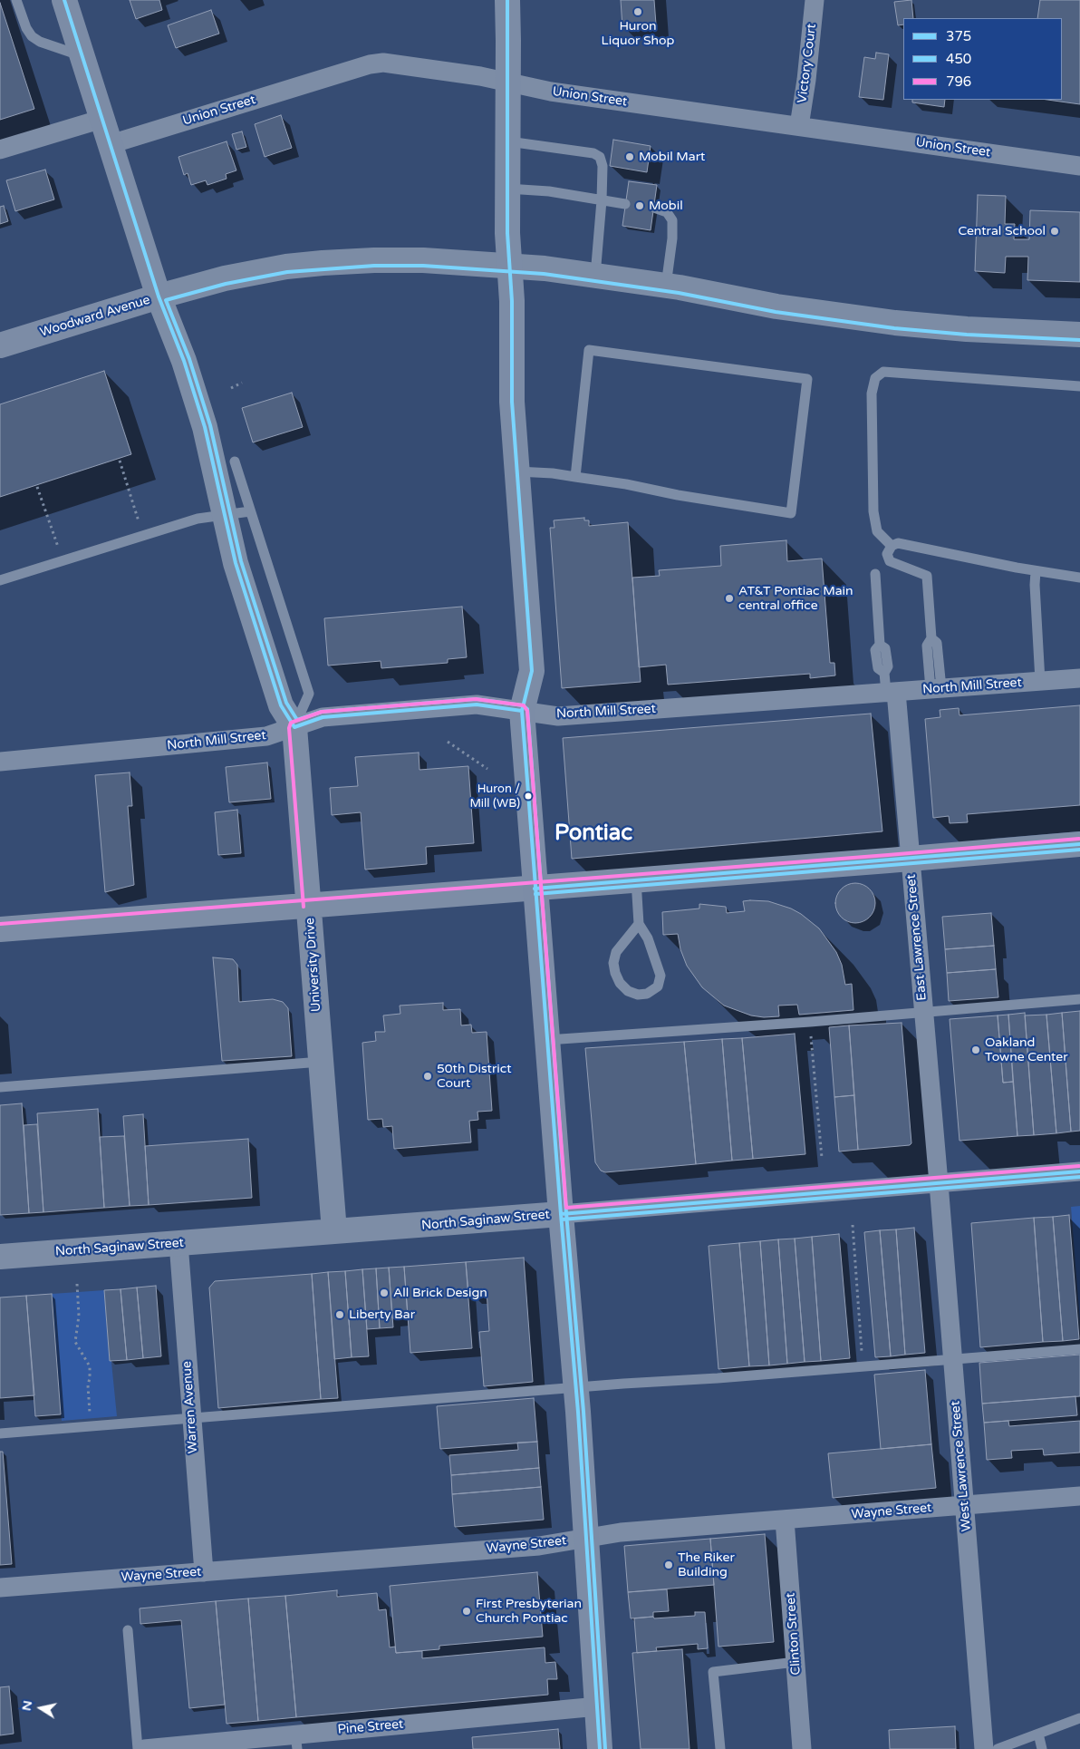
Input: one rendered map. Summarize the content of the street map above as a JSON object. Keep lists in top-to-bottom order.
{
  "streets": {
    "highway": ["Woodward Avenue", "University Drive"],
    "street": [
      "Victory Court",
      "Union Street",
      "North Mill Street",
      "East Lawrence Street",
      "North Saginaw Street",
      "Warren Avenue",
      "West Lawrence Street",
      "Wayne Street",
      "Clinton Street",
      "Pine Street"
    ]
  },
  "crossings": [
    ["Victory Court", "Union Street"],
    ["Union Street", "University Drive"],
    ["Woodward Avenue", "University Drive"],
    ["North Mill Street", "East Lawrence Street"],
    ["North Mill Street", "University Drive"],
    ["East Lawrence Street", "North Saginaw Street"],
    ["East Lawrence Street", "West Lawrence Street"],
    ["University Drive", "North Saginaw Street"],
    ["North Saginaw Street", "Warren Avenue"],
    ["North Saginaw Street", "West Lawrence Street"],
    ["Warren Avenue", "Wayne Street"],
    ["West Lawrence Street", "Wayne Street"],
    ["Wayne Street", "Clinton Street"]
  ],
  "districts": ["Pontiac"],
  "places": [
    "Huron Liquor Shop",
    "Mobil Mart",
    "Mobil",
    "Central School",
    "AT&T Pontiac Main central office",
    "Huron / Mill (WB)",
    "Oakland Towne Center",
    "50th District Court",
    "All Brick Design",
    "Liberty Bar",
    "The Riker Building",
    "First Presbyterian Church Pontiac"
  ],
  "lines": ["transit line 375", "transit line 450", "transit line 796"],
  "legend": ["375", "450", "796"],
  "north": "left"
}
